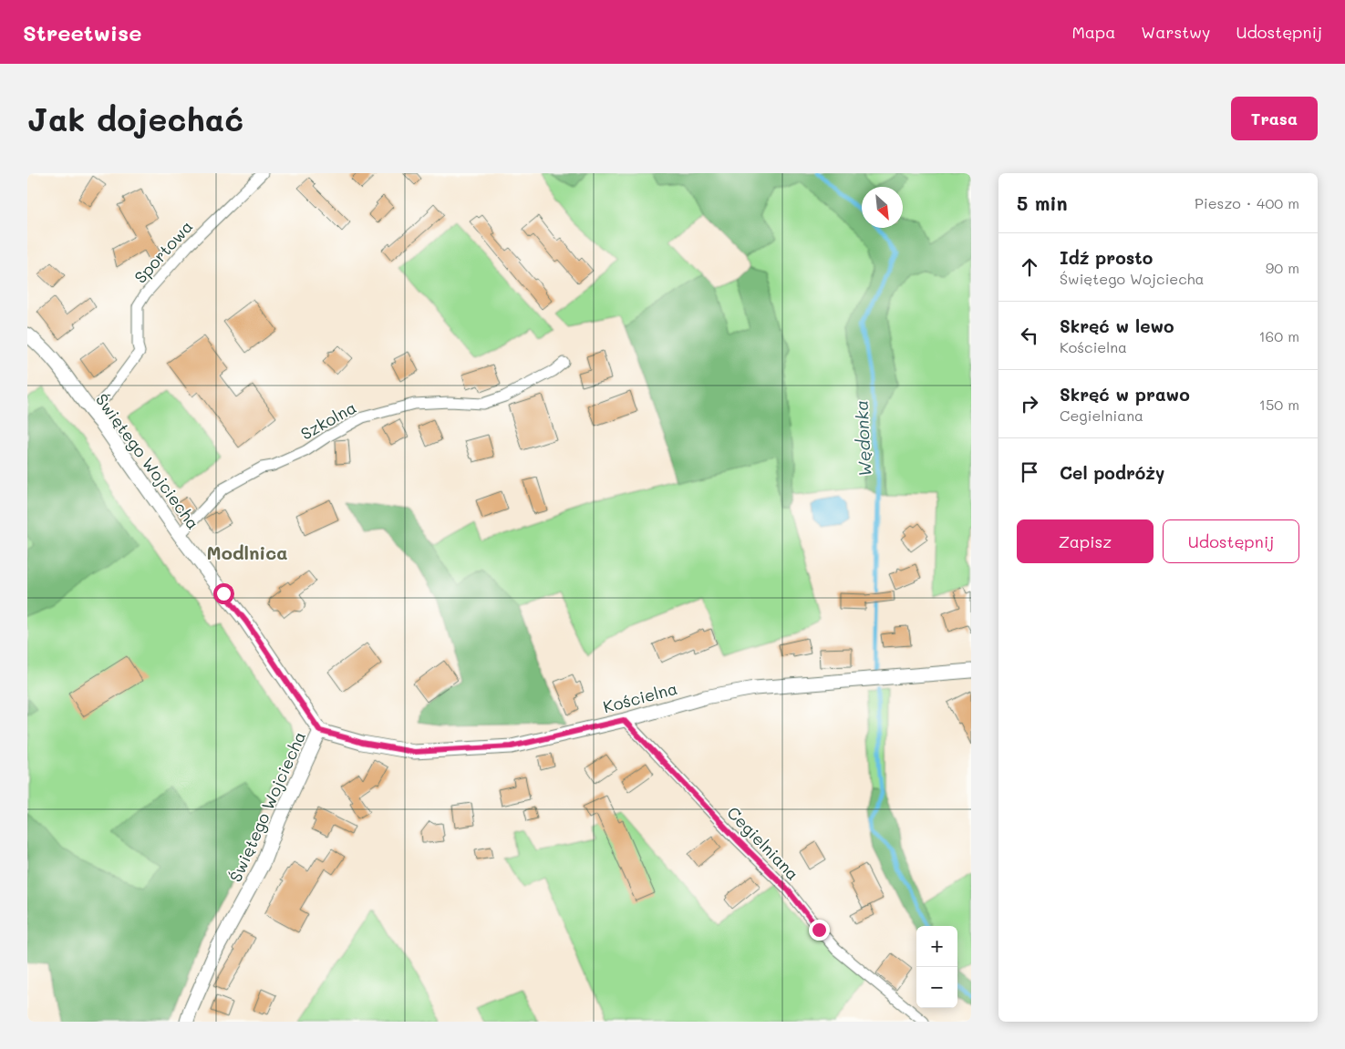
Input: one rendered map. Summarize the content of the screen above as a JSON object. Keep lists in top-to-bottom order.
{
  "streets": {
    "street": [
      "Sportowa",
      "Szkolna",
      "Świętego Wojciecha",
      "Kościelna",
      "Cegielniana"
    ]
  },
  "crossings": [
    ["Sportowa", "Świętego Wojciecha"],
    ["Szkolna", "Świętego Wojciecha"],
    ["Świętego Wojciecha", "Kościelna"],
    ["Kościelna", "Cegielniana"]
  ],
  "districts": ["Modlnica"],
  "water": ["Wędonka"],
  "north": "bottom right",
  "page": {
    "header": "Streetwise",
    "nav": ["Mapa", "Warstwy", "Udostępnij"],
    "buttons": [
      "Trasa",
      ["Zapisz", "Udostępnij"]
    ],
    "title": "Jak dojechać",
    "heading": ["5 min", "Pieszo · 400 m"],
    "list": [
      ["Idź prosto", "Świętego Wojciecha", "90 m"],
      ["Skręć w lewo", "Kościelna", "160 m"],
      ["Skręć w prawo", "Cegielniana", "150 m"],
      "Cel podróży"
    ],
    "map_buttons": ["+", "−"]
  }
}
